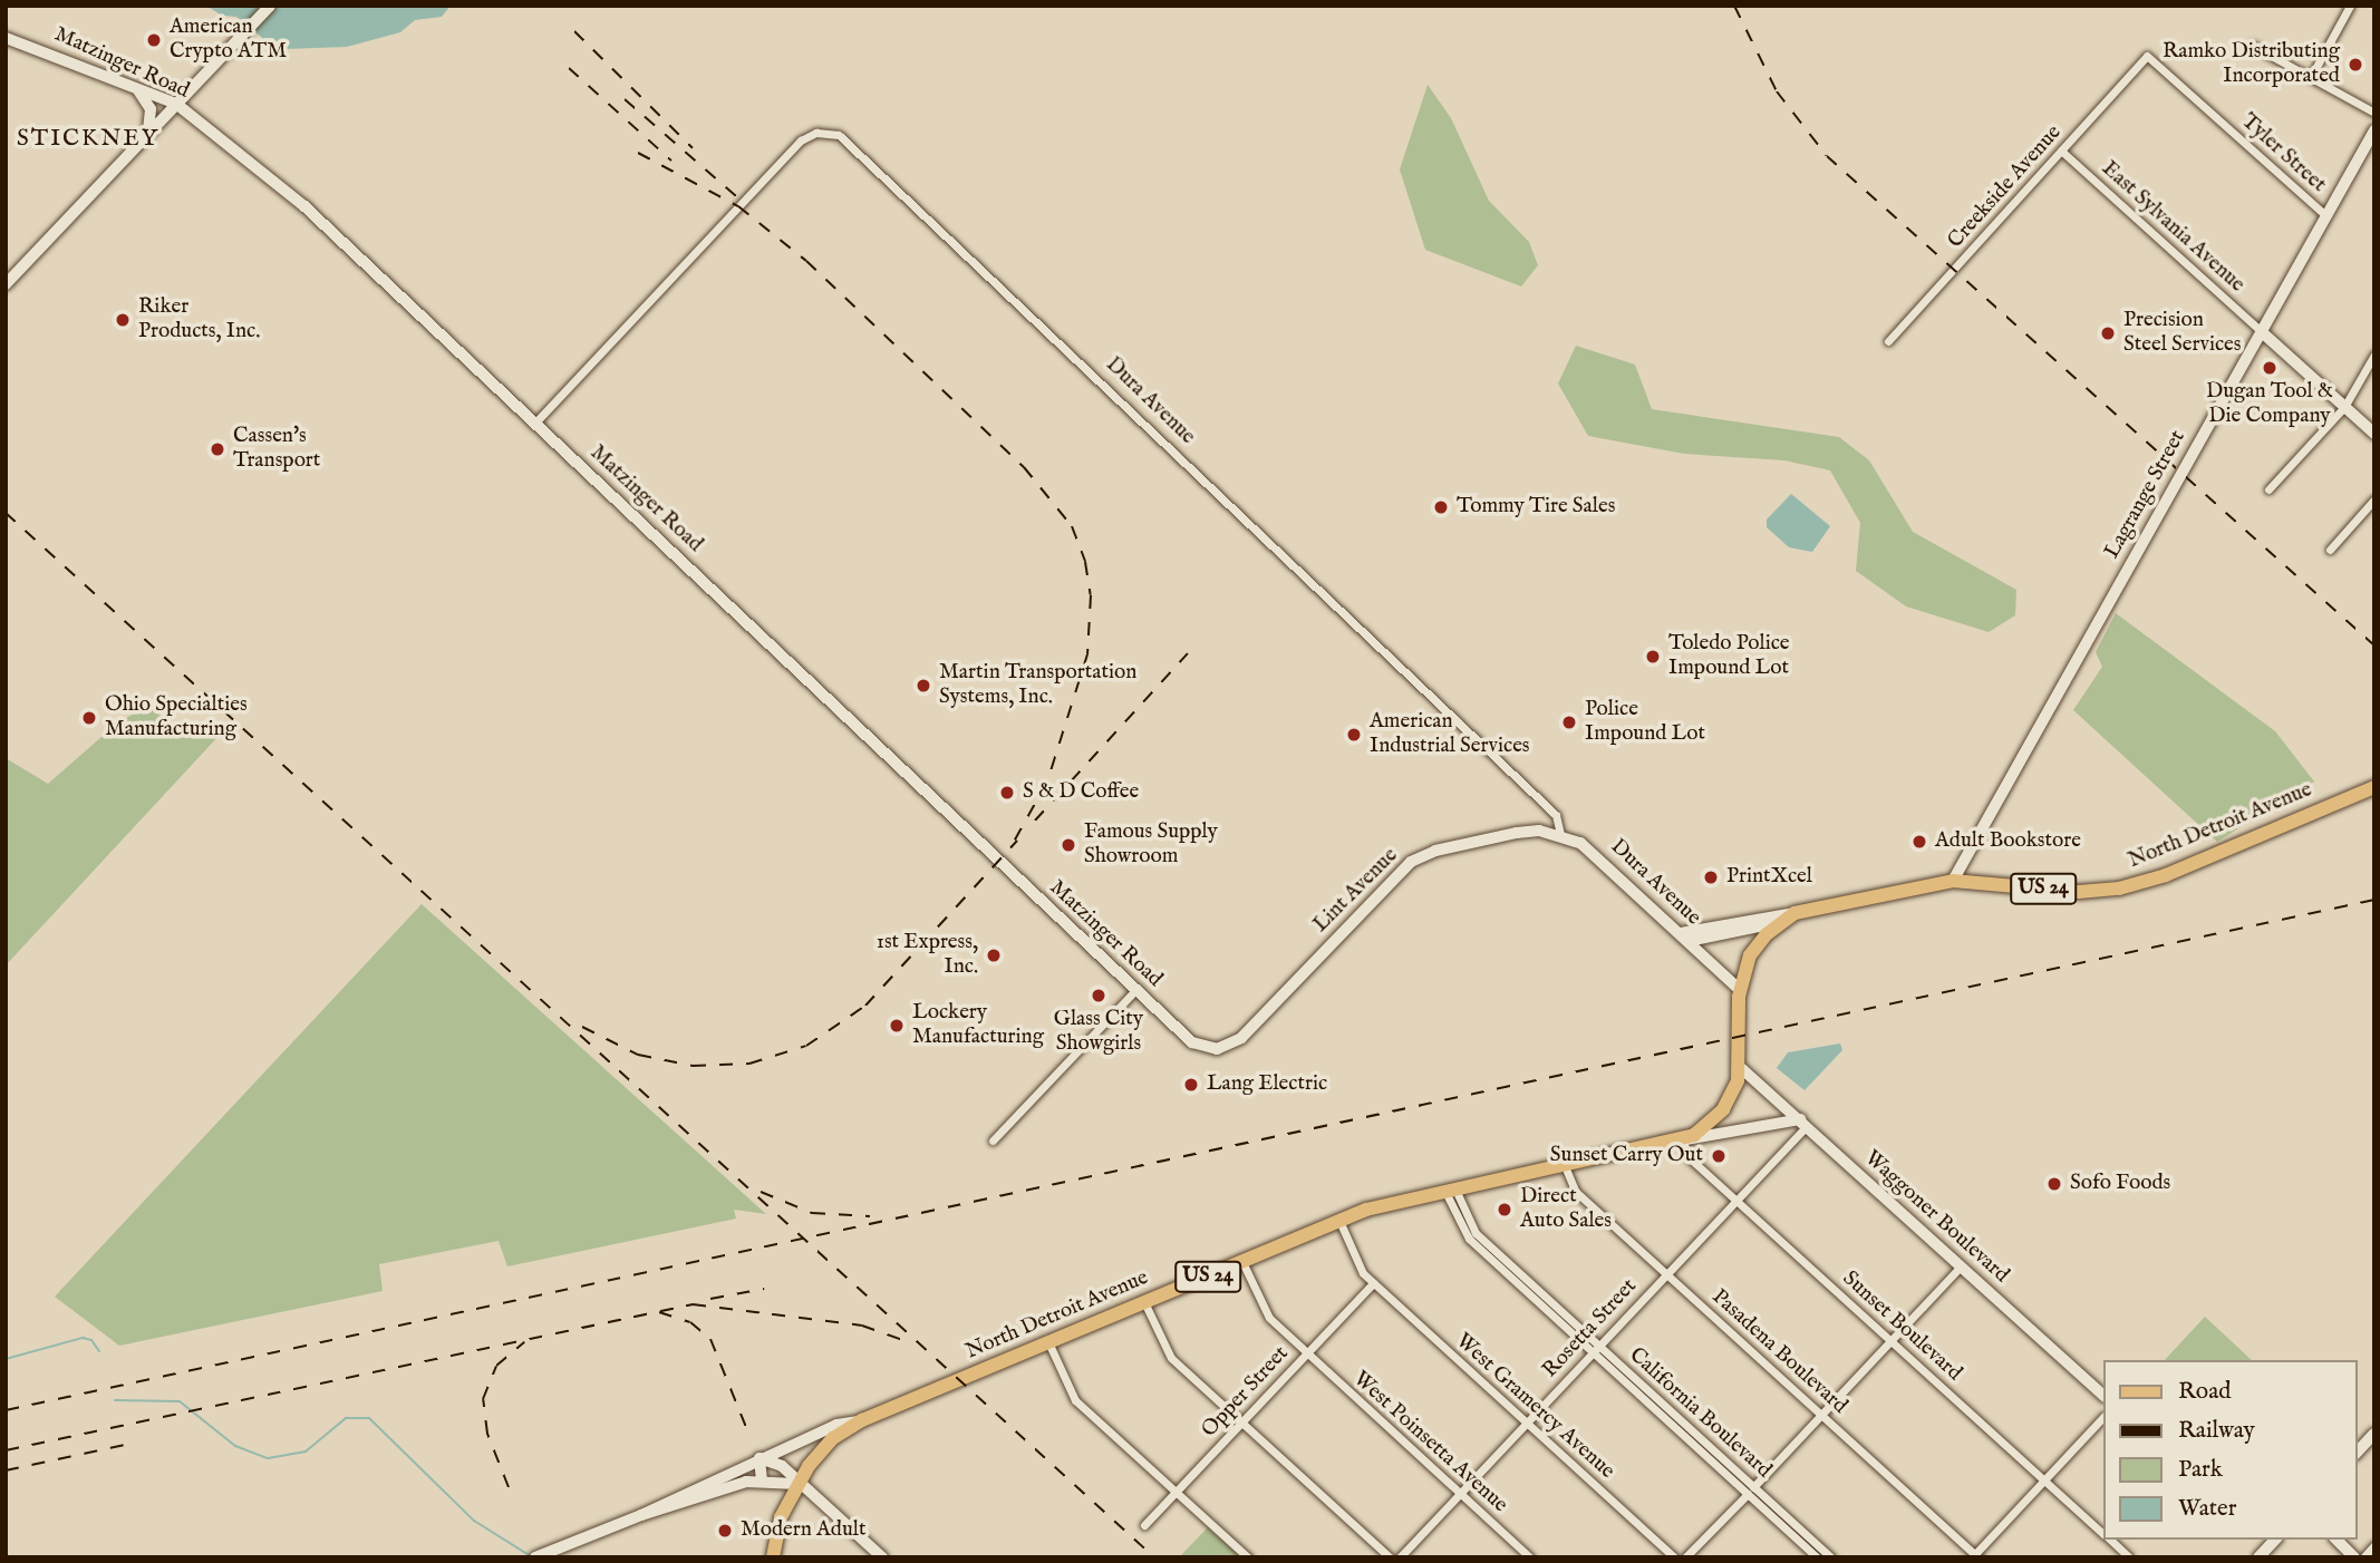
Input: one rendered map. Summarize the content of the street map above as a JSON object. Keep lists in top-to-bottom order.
{
  "streets": {
    "main road": ["North Detroit Avenue", "US 24"],
    "street": [
      "Matzinger Road",
      "Tyler Street",
      "Creekside Avenue",
      "East Sylvania Avenue",
      "Dura Avenue",
      "Lagrange Street",
      "Lint Avenue",
      "Waggoner Boulevard",
      "Sunset Boulevard",
      "Rosetta Street",
      "Pasadena Boulevard",
      "Opper Street",
      "West Gramercy Avenue",
      "California Boulevard",
      "West Poinsetta Avenue"
    ]
  },
  "crossings": [
    ["Matzinger Road", "Dura Avenue"],
    ["Matzinger Road", "Lint Avenue"],
    ["Tyler Street", "Creekside Avenue"],
    ["Tyler Street", "Lagrange Street"],
    ["Creekside Avenue", "East Sylvania Avenue"],
    ["East Sylvania Avenue", "Lagrange Street"],
    ["Dura Avenue", "North Detroit Avenue"],
    ["Dura Avenue", "Lint Avenue"],
    ["Lagrange Street", "North Detroit Avenue"],
    ["North Detroit Avenue", "US 24"],
    ["North Detroit Avenue", "Waggoner Boulevard"],
    ["North Detroit Avenue", "Sunset Boulevard"],
    ["North Detroit Avenue", "Rosetta Street"],
    ["North Detroit Avenue", "Pasadena Boulevard"],
    ["North Detroit Avenue", "West Gramercy Avenue"],
    ["North Detroit Avenue", "California Boulevard"],
    ["North Detroit Avenue", "West Poinsetta Avenue"],
    ["Waggoner Boulevard", "Rosetta Street"],
    ["Sunset Boulevard", "Rosetta Street"],
    ["Rosetta Street", "Pasadena Boulevard"],
    ["Rosetta Street", "West Gramercy Avenue"],
    ["Rosetta Street", "California Boulevard"],
    ["Rosetta Street", "West Poinsetta Avenue"],
    ["Opper Street", "West Gramercy Avenue"],
    ["Opper Street", "West Poinsetta Avenue"]
  ],
  "districts": ["STICKNEY"],
  "places": [
    "American Crypto ATM",
    "Ramko Distributing Incorporated",
    "Riker Products, Inc.",
    "Precision Steel Services",
    "Dugan Tool & Die Company",
    "Cassen's Transport",
    "Tommy Tire Sales",
    "Toledo Police Impound Lot",
    "Martin Transportation Systems, Inc.",
    "Ohio Specialties Manufacturing",
    "Police Impound Lot",
    "American Industrial Services",
    "S & D Coffee",
    "Adult Bookstore",
    "Famous Supply Showroom",
    "PrintXcel",
    "1st Express, Inc.",
    "Glass City Showgirls",
    "Lockery Manufacturing",
    "Lang Electric",
    "Sunset Carry Out",
    "Sofo Foods",
    "Direct Auto Sales",
    "Modern Adult"
  ],
  "legend": [
    "Road",
    "Railway",
    "Park",
    "Water"
  ]
}
